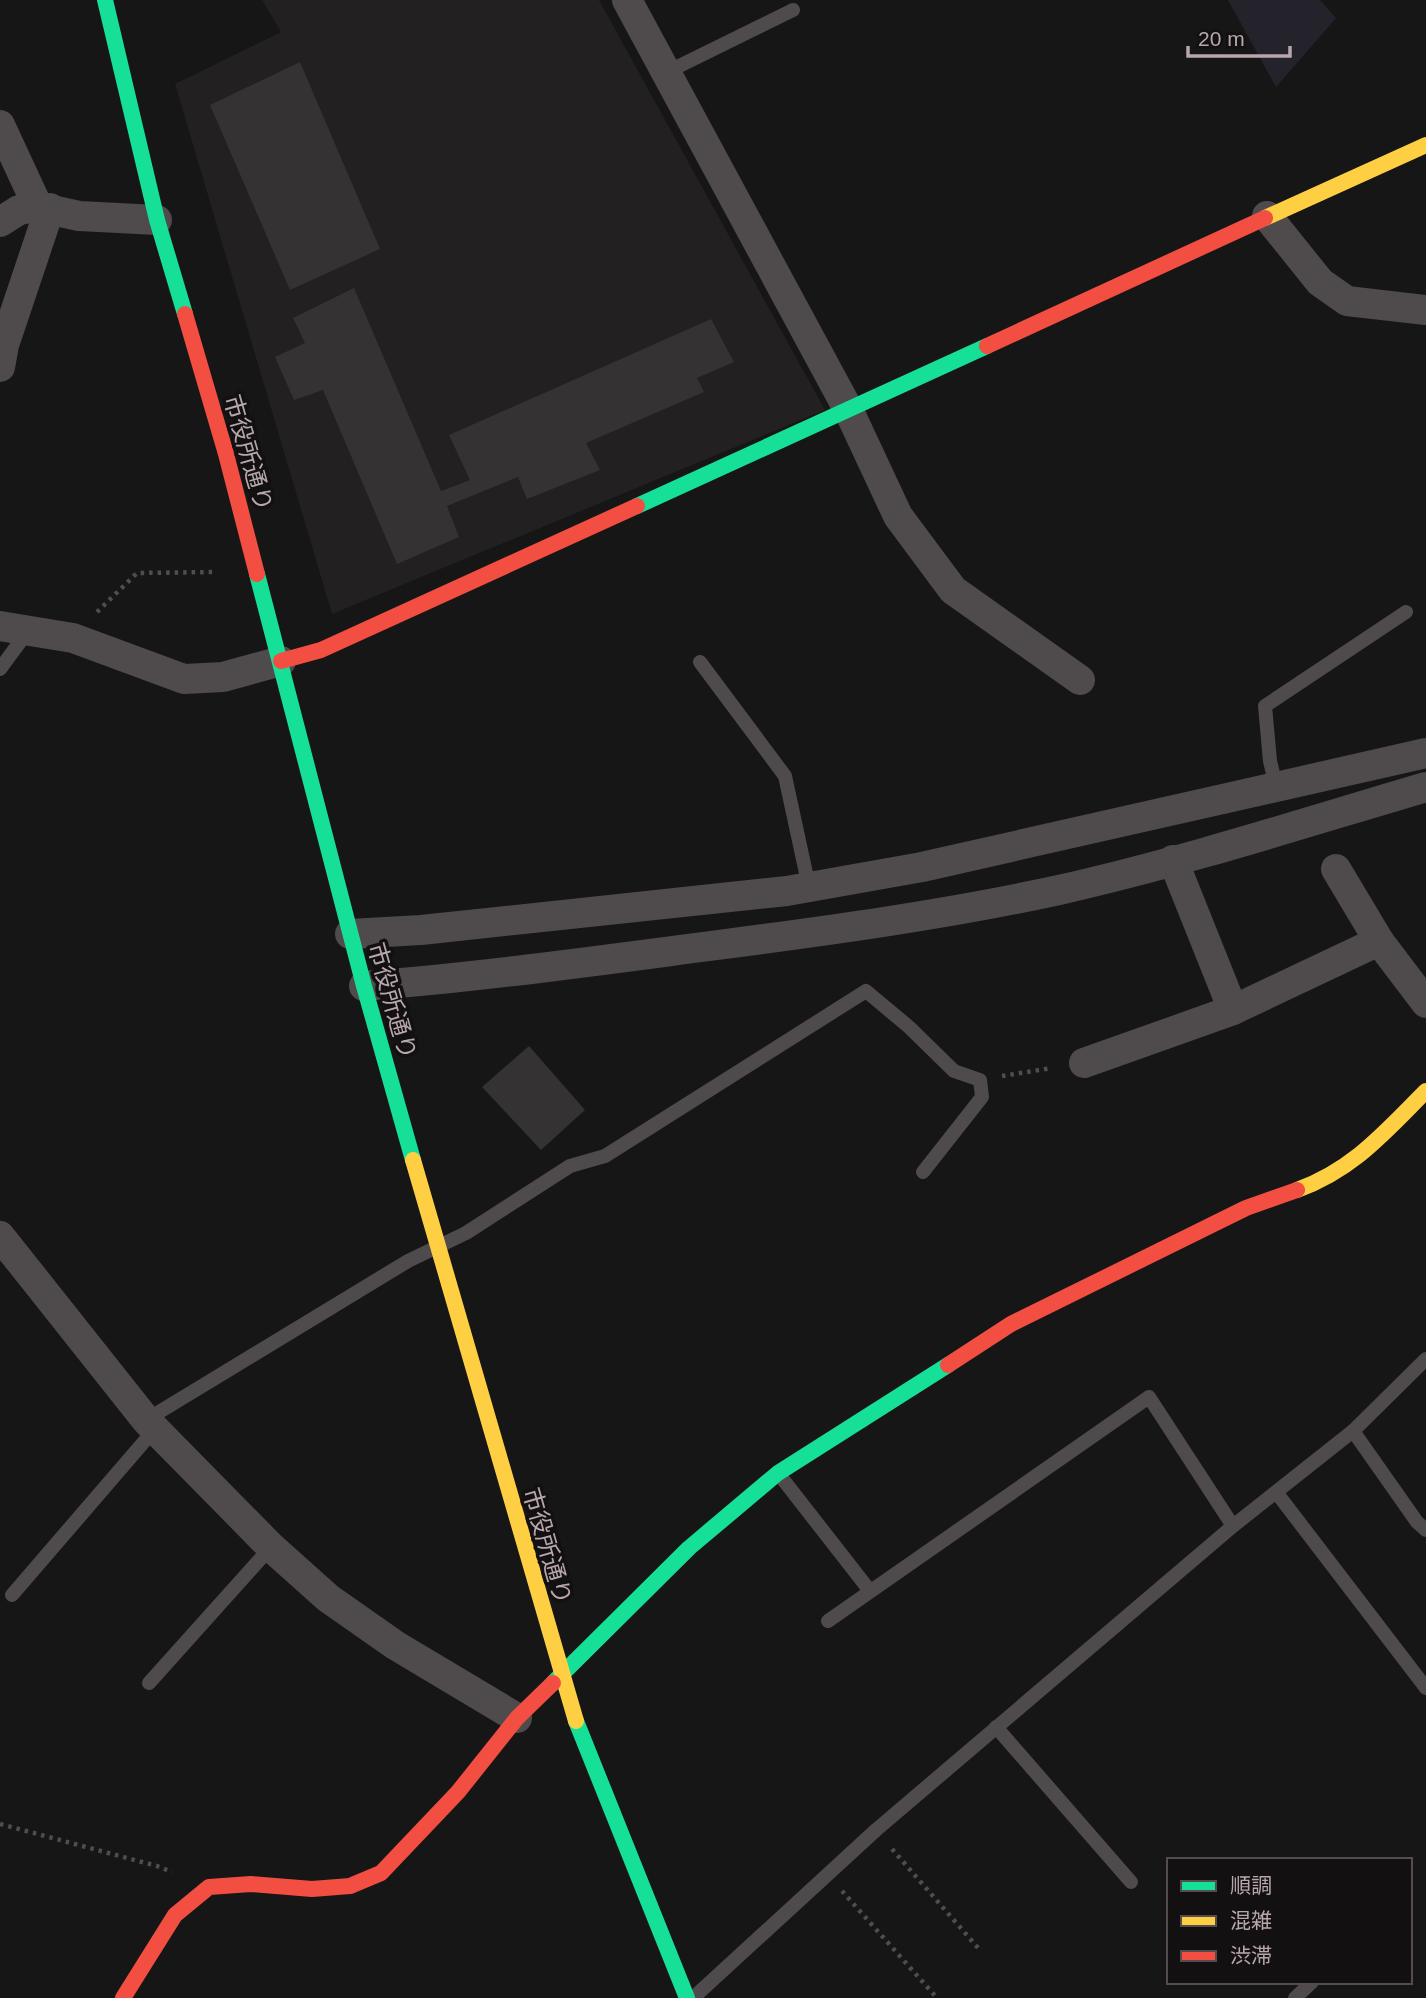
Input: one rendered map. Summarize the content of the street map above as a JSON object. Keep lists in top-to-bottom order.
{
  "streets": {
    "street": ["市役所通り"]
  },
  "legend": ["順調", "混雑", "渋滞"],
  "scale_bar": "20 m"
}
